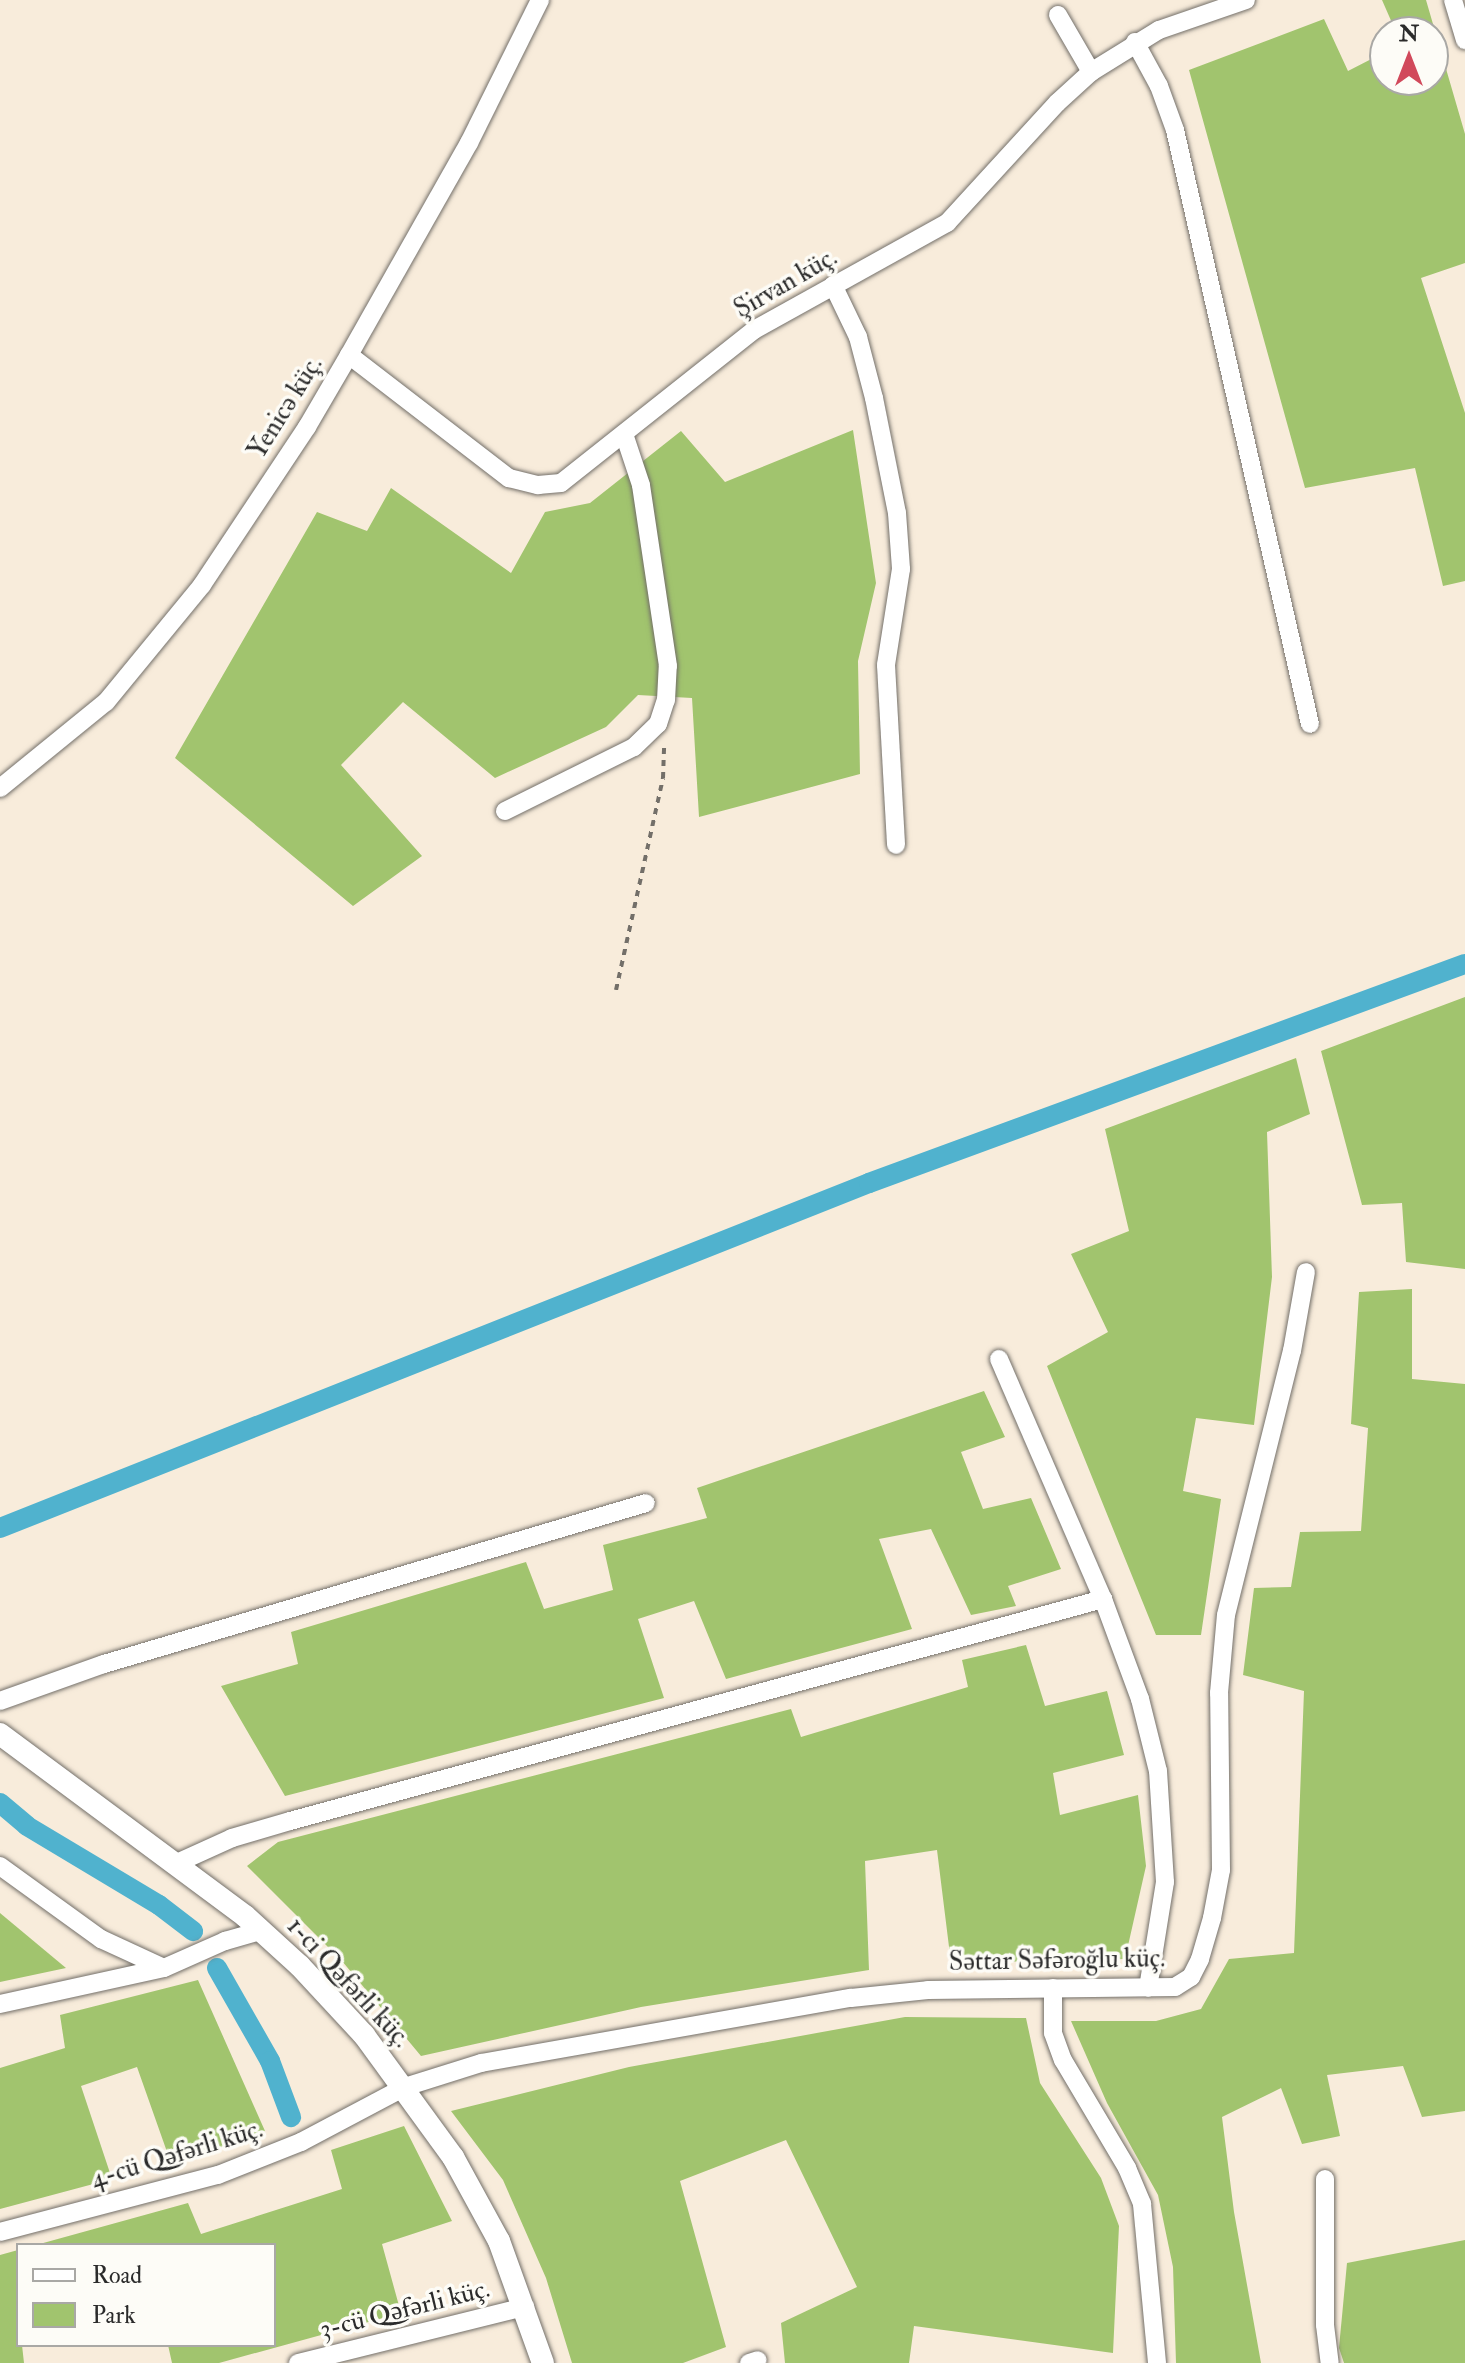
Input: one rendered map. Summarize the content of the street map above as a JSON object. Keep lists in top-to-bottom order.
{
  "streets": {
    "street": [
      "Şirvan küç.",
      "Yenicə küç.",
      "Səttar Səfəroğlu küç.",
      "1-ci Qəfərli küç.",
      "4-cü Qəfərli küç.",
      "3-cü Qəfərli küç."
    ]
  },
  "crossings": [
    ["Şirvan küç.", "Yenicə küç."],
    ["Səttar Səfəroğlu küç.", "1-ci Qəfərli küç."],
    ["Səttar Səfəroğlu küç.", "4-cü Qəfərli küç."],
    ["1-ci Qəfərli küç.", "4-cü Qəfərli küç."],
    ["1-ci Qəfərli küç.", "3-cü Qəfərli küç."]
  ],
  "legend": ["Road", "Park"],
  "north": "top"
}
